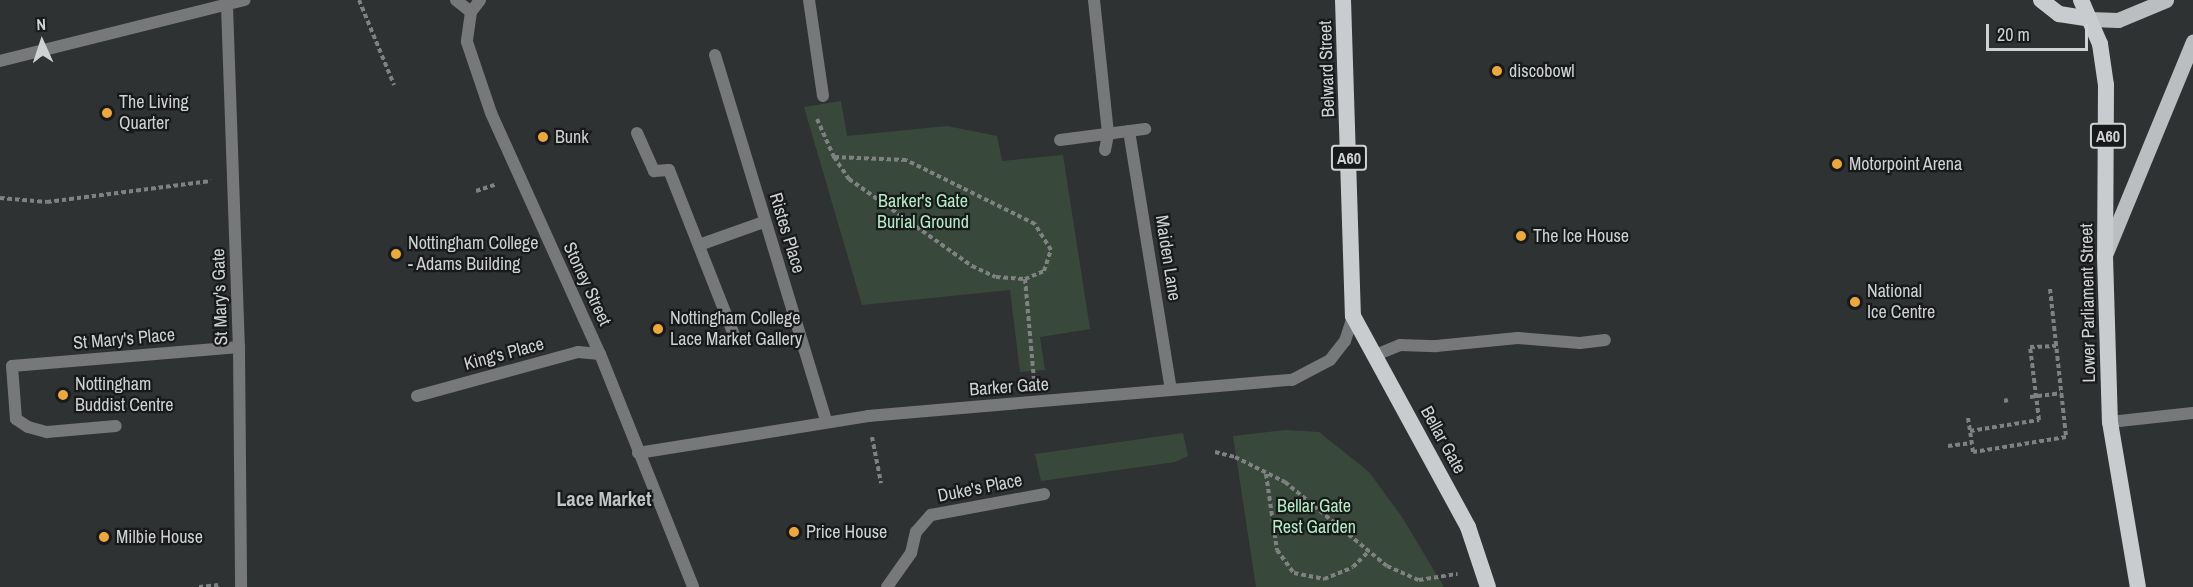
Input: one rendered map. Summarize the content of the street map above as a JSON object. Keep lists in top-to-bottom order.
{
  "streets": {
    "highway": [
      "Belward Street",
      "A60",
      "Lower Parliament Street",
      "Bellar Gate"
    ],
    "street": [
      "Ristes Place",
      "Maiden Lane",
      "Stoney Street",
      "St Mary's Gate",
      "St Mary's Place",
      "King's Place",
      "Barker Gate",
      "Duke's Place"
    ]
  },
  "crossings": [
    ["Belward Street", "Barker Gate"],
    ["Belward Street", "Bellar Gate"],
    ["Ristes Place", "Barker Gate"],
    ["Maiden Lane", "Barker Gate"],
    ["Stoney Street", "King's Place"],
    ["Stoney Street", "Barker Gate"],
    ["St Mary's Gate", "St Mary's Place"],
    ["Barker Gate", "Bellar Gate"]
  ],
  "districts": ["Lace Market"],
  "parks": ["Barker's Gate Burial Ground", "Bellar Gate Rest Garden"],
  "places": [
    "discobowl",
    "The Living Quarter",
    "Bunk",
    "Motorpoint Arena",
    "The Ice House",
    "Nottingham College - Adams Building",
    "National Ice Centre",
    "Nottingham College Lace Market Gallery",
    "Nottingham Buddist Centre",
    "Price House",
    "Milbie House"
  ],
  "scale_bar": "20 m",
  "north": "top"
}
